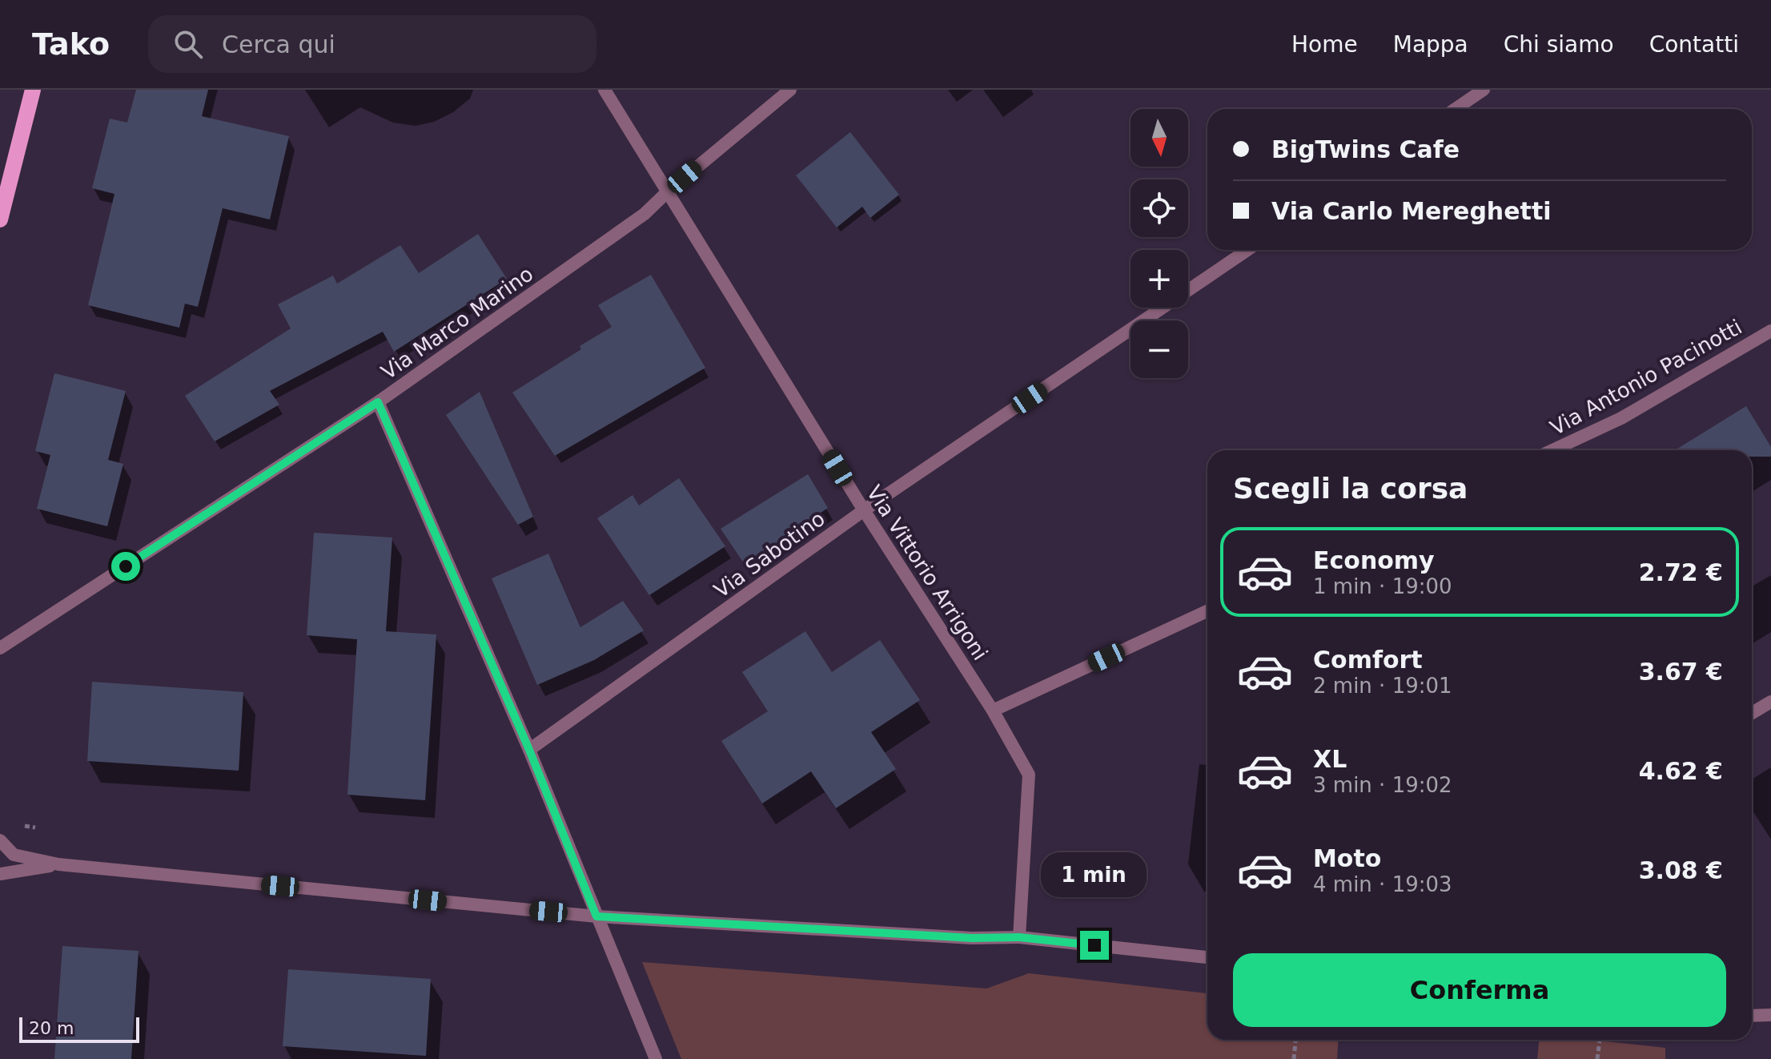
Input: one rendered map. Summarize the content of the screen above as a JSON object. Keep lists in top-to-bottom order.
{
  "streets": {
    "street": [
      "Via Marco Marino",
      "Via Antonio Pacinotti",
      "Via Sabotino",
      "Via Vittorio Arrigoni"
    ]
  },
  "crossings": [
    ["Via Marco Marino", "Via Vittorio Arrigoni"],
    ["Via Sabotino", "Via Vittorio Arrigoni"]
  ],
  "scale_bar": "20 m",
  "north": "bottom",
  "page": {
    "header": "Tako",
    "search": "Cerca qui",
    "nav": [
      "Home",
      "Mappa",
      "Chi siamo",
      "Contatti"
    ],
    "map_buttons": ["+", "−"],
    "banner": ["BigTwins Cafe", "Via Carlo Mereghetti"],
    "heading": "Scegli la corsa",
    "list": [
      {
        "name": "Economy",
        "note": "1 min · 19:00",
        "value": "2.72 €"
      },
      {
        "name": "Comfort",
        "note": "2 min · 19:01",
        "value": "3.67 €"
      },
      {
        "name": "XL",
        "note": "3 min · 19:02",
        "value": "4.62 €"
      },
      {
        "name": "Moto",
        "note": "4 min · 19:03",
        "value": "3.08 €"
      }
    ],
    "bubble": "1 min",
    "buttons": "Conferma",
    "scale": "20 m"
  }
}
